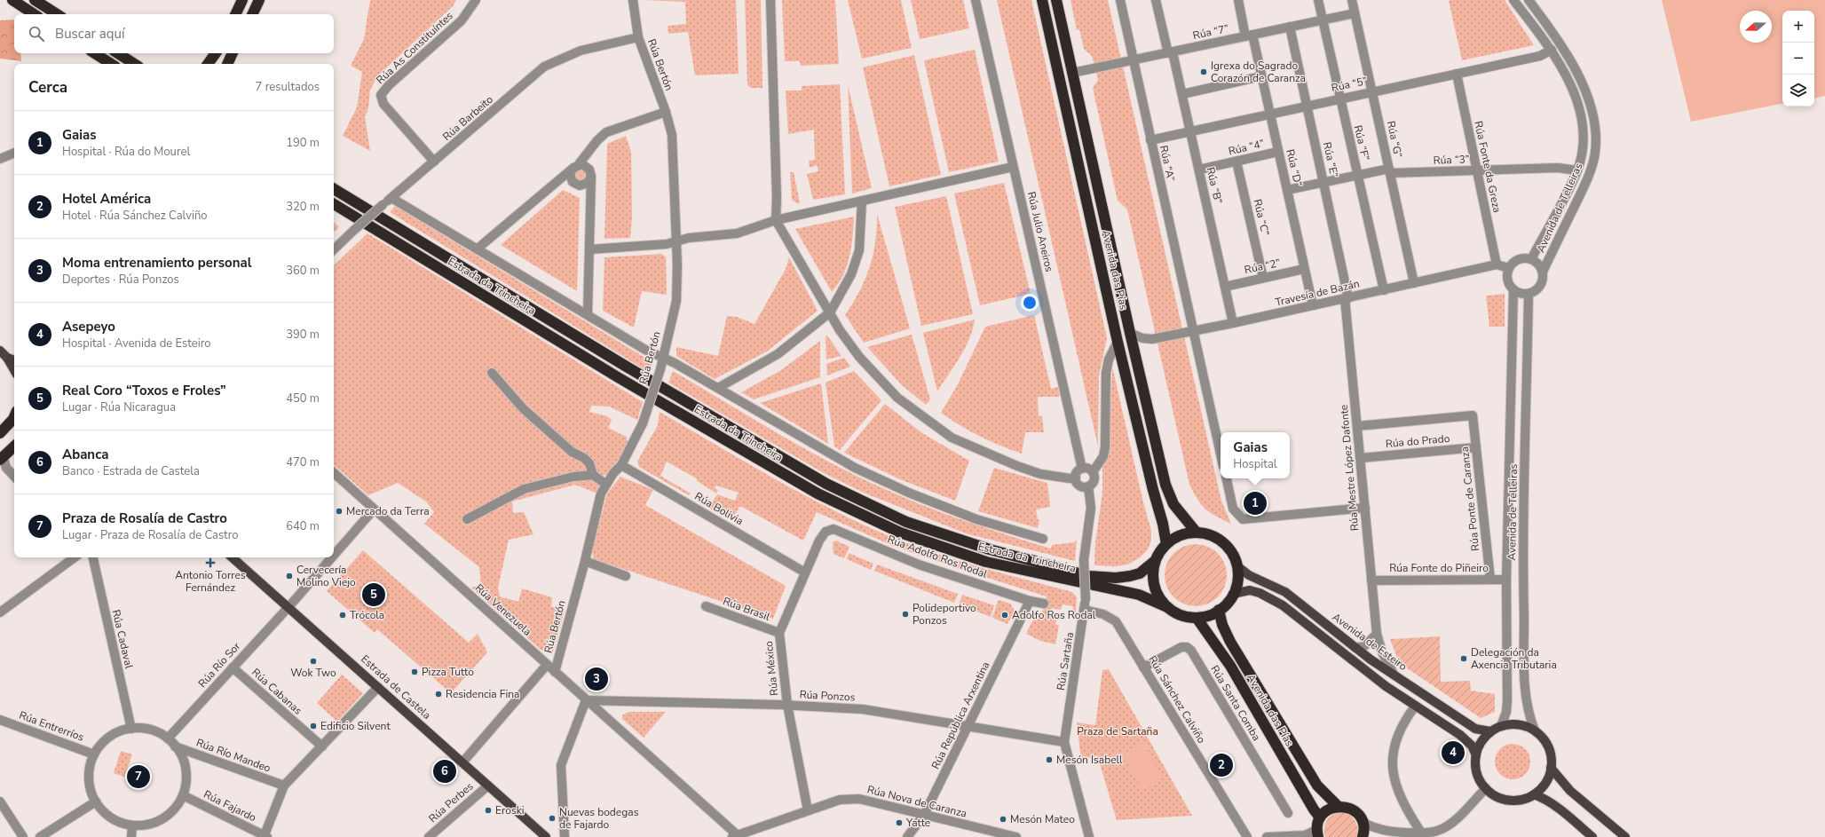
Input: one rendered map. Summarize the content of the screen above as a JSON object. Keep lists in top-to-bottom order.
{
  "streets": {
    "highway": ["Avenida das Pías", "Estrada da Trincheira"],
    "main road": ["Avenida de Esteiro", "Estrada de Castela"],
    "street": [
      "Rúa “7”",
      "Rúa As Constituíntes",
      "Rúa Bertón",
      "Rúa “5”",
      "Rúa Barbeito",
      "Rúa “G”",
      "Rúa “F”",
      "Rúa “4”",
      "Rúa “E”",
      "Rúa “3”",
      "Rúa “A”",
      "Rúa Fonte da Greza",
      "Rúa “D”",
      "Rúa “B”",
      "Avenida de Telleiras",
      "Rúa “C”",
      "Rúa Julio Aneiros",
      "Rúa “2”",
      "Travesía de Bazán",
      "Rúa do Prado",
      "Rúa Mestre López Dafonte",
      "Rúa Ponte de Caranza",
      "Rúa Bolivia",
      "Rúa Adolfo Ros Rodal",
      "Rúa Fonte do Piñeiro",
      "Rúa Brasil",
      "Rúa Venezuela",
      "Rúa Cadaval",
      "Rúa Sartaña",
      "Rúa Río Sor",
      "Rúa México",
      "Rúa Cabanas",
      "Rúa Ponzos",
      "Rúa Sánchez Calviño",
      "Rúa Santa Comba",
      "Rúa República Arxentina",
      "Rúa Entrerríos",
      "Rúa Río Mandeo",
      "Rúa Nova de Caranza",
      "Rúa Perbes",
      "Rúa Fajardo"
    ]
  },
  "crossings": [
    ["Rúa “7”", "Rúa “G”"],
    ["Rúa “7”", "Rúa “F”"],
    ["Rúa “7”", "Rúa “E”"],
    ["Rúa “7”", "Rúa “A”"],
    ["Rúa “7”", "Rúa “D”"],
    ["Rúa “7”", "Rúa “B”"],
    ["Rúa “7”", "Avenida das Pías"],
    ["Rúa As Constituíntes", "Rúa Barbeito"],
    ["Rúa Bertón", "Rúa Barbeito"],
    ["Rúa Bertón", "Rúa Bolivia"],
    ["Rúa Bertón", "Rúa Venezuela"],
    ["Rúa “5”", "Rúa “G”"],
    ["Rúa “5”", "Rúa “F”"],
    ["Rúa “5”", "Rúa “E”"],
    ["Rúa “5”", "Rúa “A”"],
    ["Rúa “5”", "Rúa Fonte da Greza"],
    ["Rúa “5”", "Rúa “D”"],
    ["Rúa “5”", "Rúa “B”"],
    ["Rúa “5”", "Avenida de Telleiras"],
    ["Rúa “G”", "Rúa “3”"],
    ["Rúa “G”", "Travesía de Bazán"],
    ["Rúa “F”", "Rúa “3”"],
    ["Rúa “F”", "Travesía de Bazán"],
    ["Rúa “4”", "Rúa “D”"],
    ["Rúa “4”", "Rúa “B”"],
    ["Rúa “4”", "Rúa “C”"],
    ["Rúa “E”", "Rúa “3”"],
    ["Rúa “E”", "Travesía de Bazán"],
    ["Rúa “E”", "Rúa Mestre López Dafonte"],
    ["Rúa “3”", "Rúa Fonte da Greza"],
    ["Rúa “3”", "Rúa “D”"],
    ["Rúa “3”", "Avenida de Telleiras"],
    ["Rúa “A”", "Travesía de Bazán"],
    ["Rúa Fonte da Greza", "Travesía de Bazán"],
    ["Rúa “D”", "Rúa “2”"],
    ["Rúa “D”", "Travesía de Bazán"],
    ["Rúa “B”", "Rúa “2”"],
    ["Rúa “B”", "Travesía de Bazán"],
    ["Avenida de Telleiras", "Travesía de Bazán"],
    ["Avenida de Telleiras", "Rúa Fonte do Piñeiro"],
    ["Avenida de Telleiras", "Avenida de Esteiro"],
    ["Rúa “C”", "Rúa “2”"],
    ["Rúa Julio Aneiros", "Rúa Sartaña"],
    ["Avenida das Pías", "Estrada da Trincheira"],
    ["Avenida das Pías", "Travesía de Bazán"],
    ["Avenida das Pías", "Avenida de Esteiro"],
    ["Estrada da Trincheira", "Avenida de Esteiro"],
    ["Travesía de Bazán", "Rúa Mestre López Dafonte"],
    ["Rúa do Prado", "Rúa Mestre López Dafonte"],
    ["Rúa do Prado", "Rúa Ponte de Caranza"],
    ["Rúa Mestre López Dafonte", "Rúa Fonte do Piñeiro"],
    ["Rúa Mestre López Dafonte", "Avenida de Esteiro"],
    ["Rúa Ponte de Caranza", "Rúa Fonte do Piñeiro"],
    ["Rúa Bolivia", "Rúa México"],
    ["Rúa Adolfo Ros Rodal", "Rúa México"],
    ["Rúa Adolfo Ros Rodal", "Rúa República Arxentina"],
    ["Rúa Brasil", "Rúa México"],
    ["Rúa Venezuela", "Rúa Río Sor"],
    ["Rúa Venezuela", "Rúa Ponzos"],
    ["Rúa Venezuela", "Rúa Nova de Caranza"],
    ["Rúa Cadaval", "Rúa Río Sor"],
    ["Rúa Cadaval", "Rúa Entrerríos"],
    ["Rúa Cadaval", "Rúa Río Mandeo"],
    ["Rúa Cadaval", "Rúa Fajardo"],
    ["Rúa Sartaña", "Rúa Ponzos"],
    ["Rúa Sartaña", "Rúa Sánchez Calviño"],
    ["Rúa Río Sor", "Estrada de Castela"],
    ["Rúa Río Sor", "Rúa Cabanas"],
    ["Rúa Río Sor", "Rúa Entrerríos"],
    ["Rúa Río Sor", "Rúa Río Mandeo"],
    ["Rúa Río Sor", "Rúa Fajardo"],
    ["Rúa México", "Rúa Ponzos"],
    ["Rúa México", "Rúa Nova de Caranza"],
    ["Estrada de Castela", "Rúa Perbes"],
    ["Rúa Ponzos", "Rúa República Arxentina"],
    ["Rúa Sánchez Calviño", "Rúa Santa Comba"],
    ["Rúa República Arxentina", "Rúa Nova de Caranza"],
    ["Rúa Entrerríos", "Rúa Río Mandeo"],
    ["Rúa Entrerríos", "Rúa Fajardo"],
    ["Rúa Río Mandeo", "Rúa Fajardo"]
  ],
  "parks": ["Praza de Sartaña"],
  "places": {
    "other": [
      "Igrexa do Sagrado Corazón de Caranza",
      "Mercado da Terra",
      "Cervecería Molino Viejo",
      "Polideportivo Ponzos",
      "Trócola",
      "Adolfo Ros Rodal",
      "Delegación da Axencia Tributaria",
      "Wok Two",
      "Pizza Tutto",
      "Residencia Fina",
      "Edificio Silvent",
      "Mesón Isabell",
      "Eroski",
      "Nuevas bodegas de Fajardo",
      "Mesón Mateo",
      "Yatte"
    ],
    "health": ["Antonio Torres Fernández"]
  },
  "north": "left",
  "page": {
    "map_buttons": ["+", "−"],
    "search": "Buscar aquí",
    "heading": ["Cerca", "7 resultados"],
    "list": [
      {
        "mark": "1",
        "name": "Gaias",
        "note": "Hospital · Rúa do Mourel",
        "value": "190 m"
      },
      {
        "mark": "2",
        "name": "Hotel América",
        "note": "Hotel · Rúa Sánchez Calviño",
        "value": "320 m"
      },
      {
        "mark": "3",
        "name": "Moma entrenamiento personal",
        "note": "Deportes · Rúa Ponzos",
        "value": "360 m"
      },
      {
        "mark": "4",
        "name": "Asepeyo",
        "note": "Hospital · Avenida de Esteiro",
        "value": "390 m"
      },
      {
        "mark": "5",
        "name": "Real Coro “Toxos e Froles”",
        "note": "Lugar · Rúa Nicaragua",
        "value": "450 m"
      },
      {
        "mark": "6",
        "name": "Abanca",
        "note": "Banco · Estrada de Castela",
        "value": "470 m"
      },
      {
        "mark": "7",
        "name": "Praza de Rosalía de Castro",
        "note": "Lugar · Praza de Rosalía de Castro",
        "value": "640 m"
      }
    ],
    "popup": ["Gaias", "Hospital"],
    "pins": [
      "1",
      "5",
      "3",
      "4",
      "2",
      "6",
      "7"
    ]
  }
}
